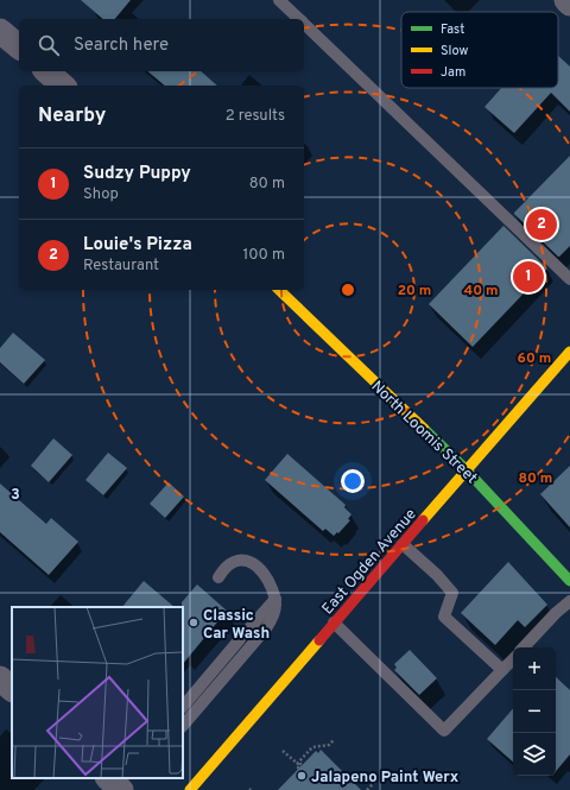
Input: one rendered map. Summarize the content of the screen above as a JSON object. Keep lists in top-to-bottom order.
{
  "streets": {
    "main road": ["North Loomis Street", "East Ogden Avenue"]
  },
  "crossings": [
    ["North Loomis Street", "East Ogden Avenue"]
  ],
  "places": ["Classic Car Wash", "Jalapeno Paint Werx"],
  "legend": ["Fast", "Slow", "Jam"],
  "page": {
    "search": "Search here",
    "heading": ["Nearby", "2 results"],
    "list": [
      {
        "mark": "1",
        "name": "Sudzy Puppy",
        "note": "Shop",
        "value": "80 m"
      },
      {
        "mark": "2",
        "name": "Louie's Pizza",
        "note": "Restaurant",
        "value": "100 m"
      }
    ],
    "pins": ["2", "1"],
    "map_buttons": ["+", "−"]
  },
  "grid": {
    "rows": ["3"]
  },
  "rings": [
    "20 m",
    "40 m",
    "60 m",
    "80 m"
  ]
}
